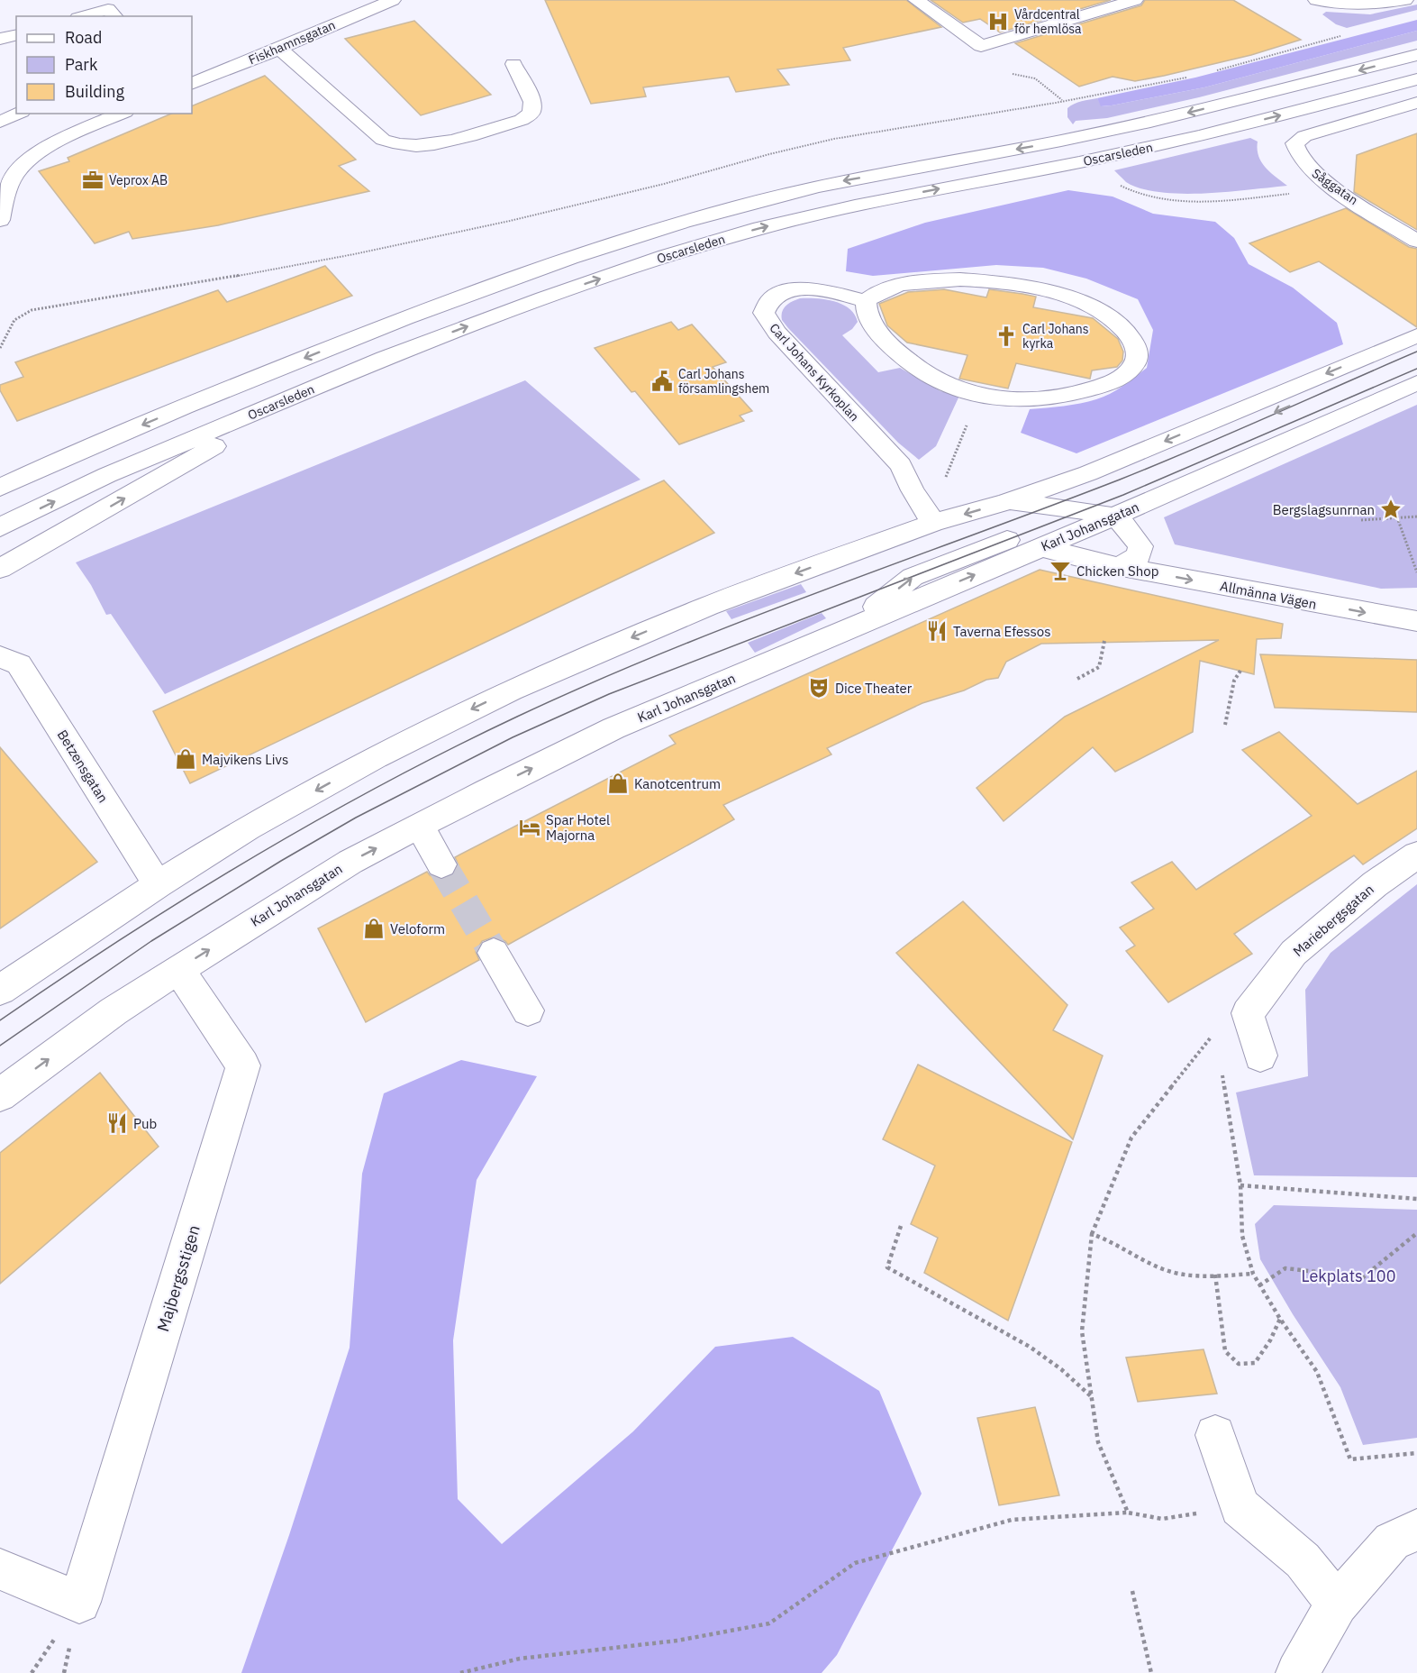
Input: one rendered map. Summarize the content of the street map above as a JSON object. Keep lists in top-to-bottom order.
{
  "streets": {
    "main road": [
      "Fiskhamnsgatan",
      "Oscarsleden",
      "Såggatan",
      "Carl Johans Kyrkoplan",
      "Karl Johansgatan",
      "Allmänna Vägen",
      "Betzensgatan",
      "Mariebergsgatan",
      "Majbergsstigen"
    ]
  },
  "crossings": [
    ["Karl Johansgatan", "Allmänna Vägen"],
    ["Karl Johansgatan", "Majbergsstigen"]
  ],
  "one_way": ["Allmänna Vägen"],
  "parks": ["Lekplats 100"],
  "places": {
    "hospital": ["Vårdcentral för hemlösa"],
    "office": ["Veprox AB"],
    "church": ["Carl Johans kyrka"],
    "public building": ["Carl Johans församlingshem"],
    "place": ["Bergslagsunrnan"],
    "bar": ["Chicken Shop"],
    "restaurant": ["Taverna Efessos", "Pub"],
    "theatre": ["Dice Theater"],
    "shop": ["Majvikens Livs", "Kanotcentrum", "Veloform"],
    "hotel": ["Spar Hotel Majorna"]
  },
  "legend": ["Road", "Park", "Building"]
}
